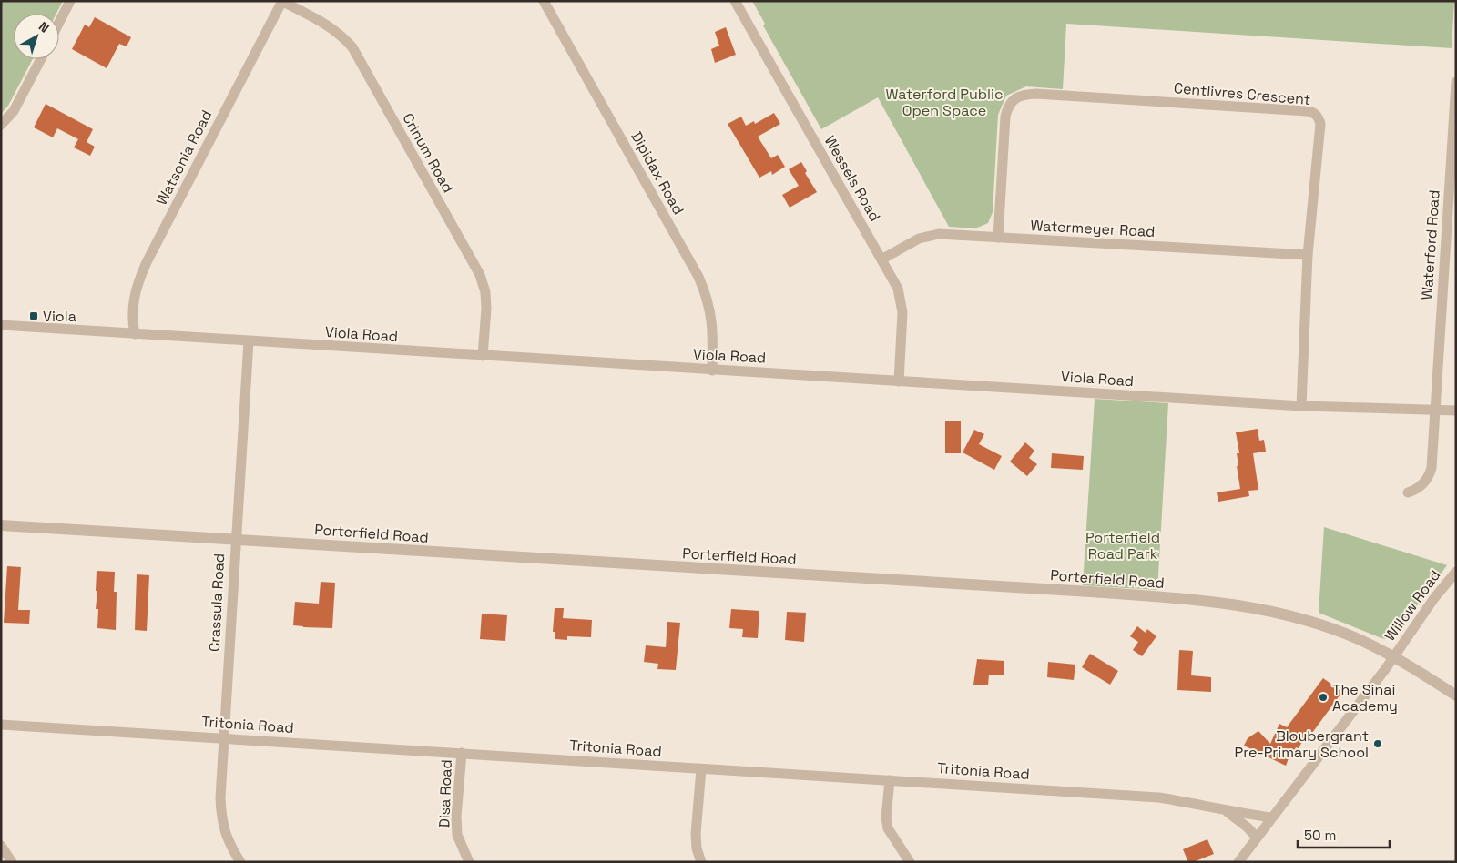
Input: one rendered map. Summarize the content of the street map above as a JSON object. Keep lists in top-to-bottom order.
{
  "streets": {
    "street": [
      "Centlivres Crescent",
      "Crinum Road",
      "Watsonia Road",
      "Dipidax Road",
      "Wessels Road",
      "Watermeyer Road",
      "Waterford Road",
      "Viola Road",
      "Porterfield Road",
      "Crassula Road",
      "Willow Road",
      "Tritonia Road",
      "Disa Road"
    ]
  },
  "crossings": [
    ["Centlivres Crescent", "Watermeyer Road"],
    ["Centlivres Crescent", "Viola Road"],
    ["Crinum Road", "Watsonia Road"],
    ["Crinum Road", "Viola Road"],
    ["Watsonia Road", "Viola Road"],
    ["Dipidax Road", "Viola Road"],
    ["Wessels Road", "Watermeyer Road"],
    ["Wessels Road", "Viola Road"],
    ["Waterford Road", "Viola Road"],
    ["Viola Road", "Crassula Road"],
    ["Porterfield Road", "Crassula Road"],
    ["Porterfield Road", "Willow Road"],
    ["Crassula Road", "Tritonia Road"],
    ["Willow Road", "Tritonia Road"],
    ["Tritonia Road", "Disa Road"]
  ],
  "parks": ["Waterford Public Open Space", "Porterfield Road Park"],
  "places": {
    "transit": ["Viola"],
    "other": ["The Sinai Academy", "Bloubergrant Pre-Primary School"]
  },
  "scale_bar": "50 m",
  "north": "top right"
}
